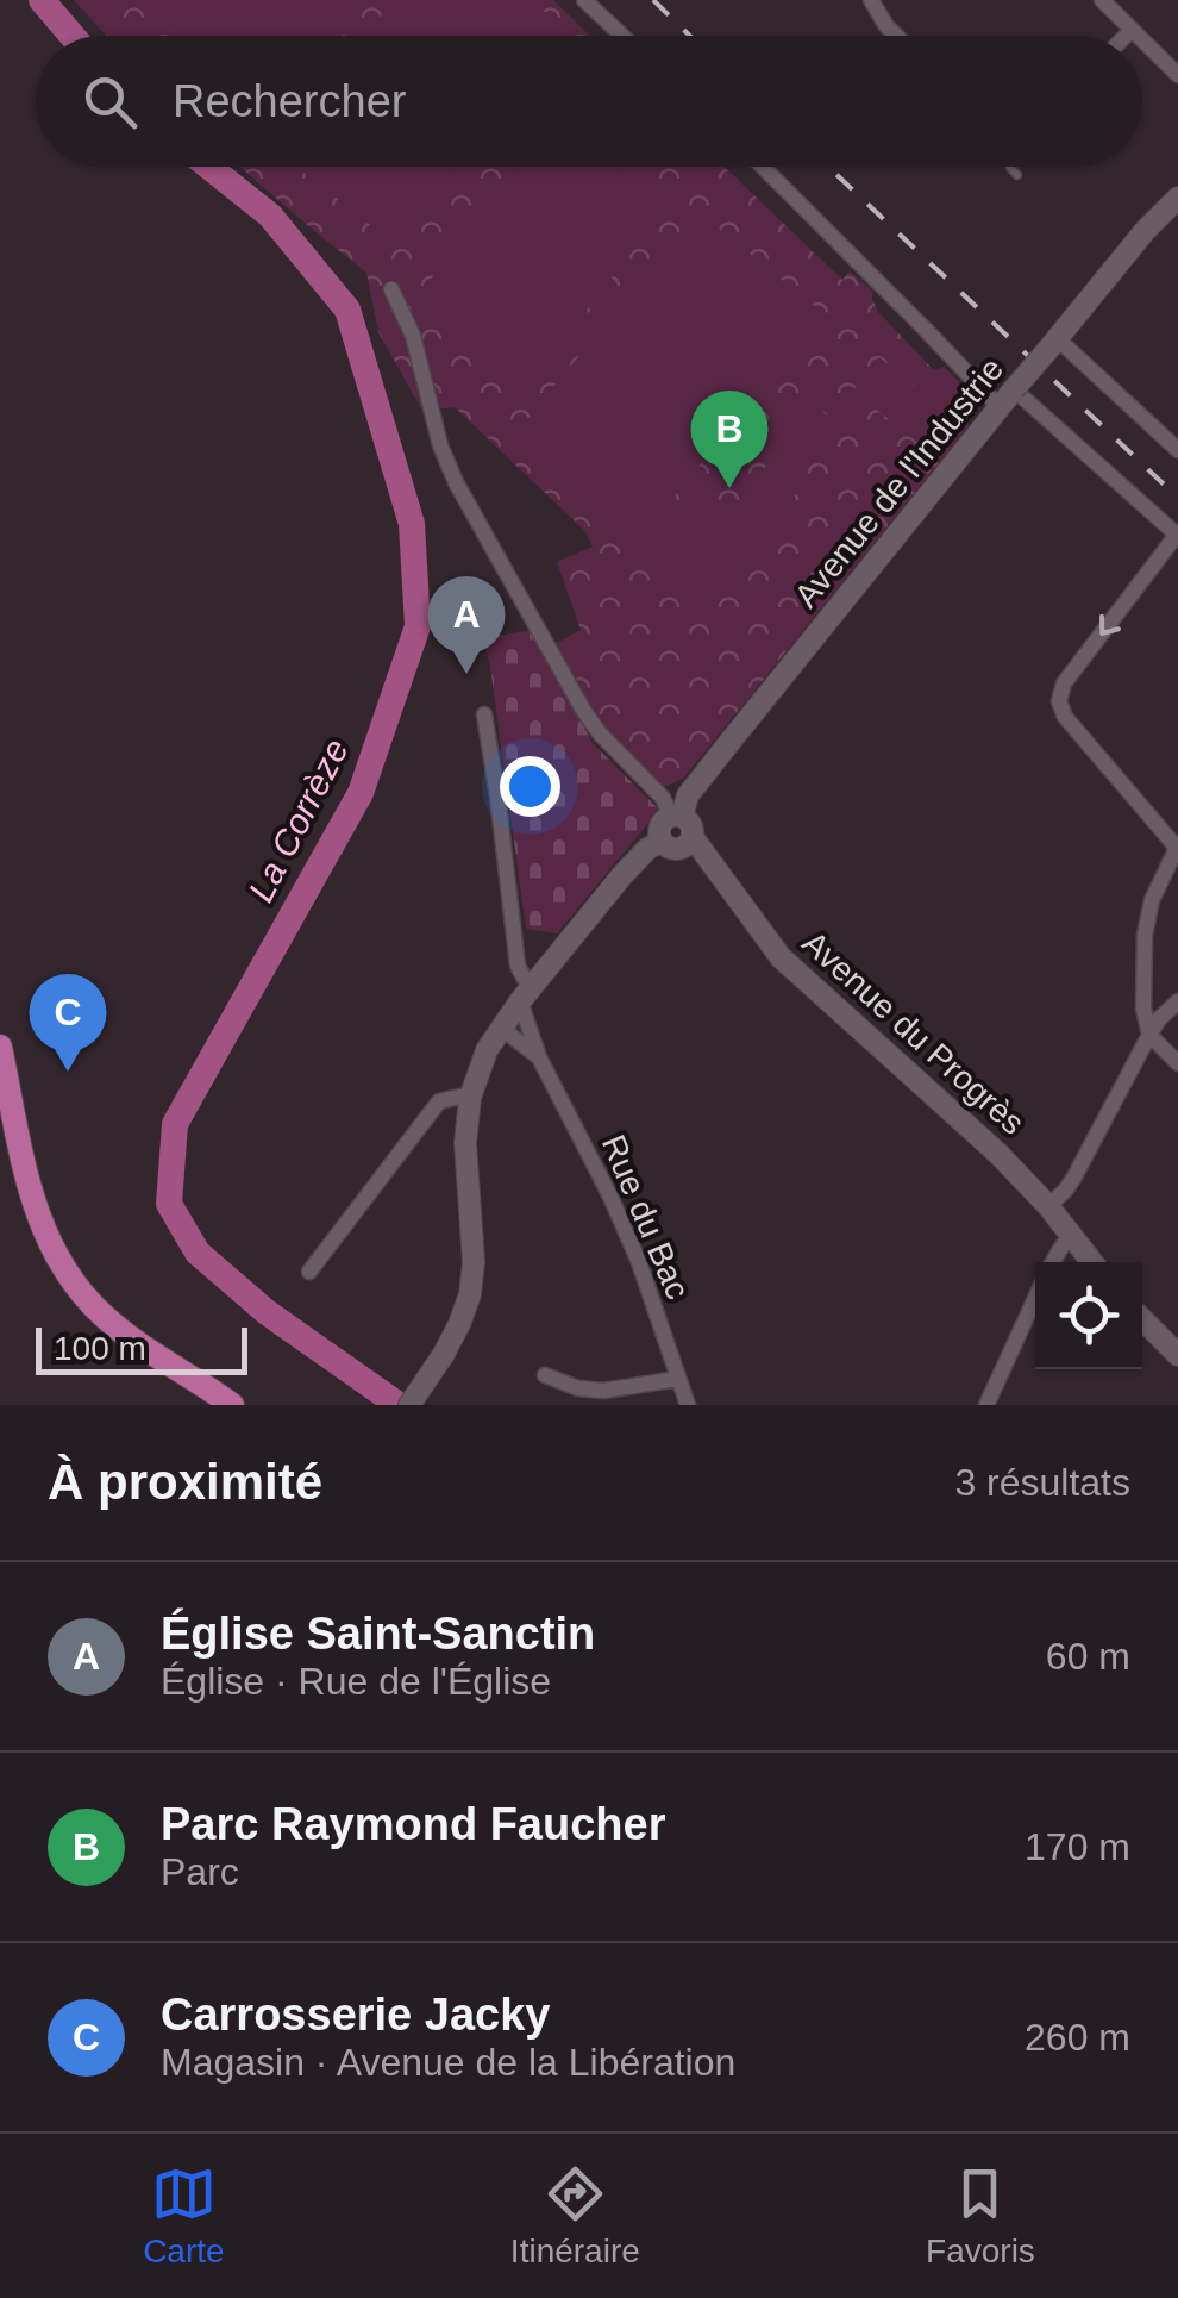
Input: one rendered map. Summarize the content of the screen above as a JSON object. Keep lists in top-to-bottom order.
{
  "streets": {
    "main road": ["Avenue de l'Industrie", "Avenue du Progrès"],
    "street": ["Rue du Bac"]
  },
  "crossings": [
    ["Avenue de l'Industrie", "Avenue du Progrès"],
    ["Avenue de l'Industrie", "Rue du Bac"]
  ],
  "water": ["La Corrèze"],
  "scale_bar": "100 m",
  "page": {
    "search": "Rechercher",
    "pins": ["B", "A", "C"],
    "scale": "100 m",
    "heading": ["À proximité", "3 résultats"],
    "list": [
      {
        "mark": "A",
        "name": "Église Saint-Sanctin",
        "note": "Église · Rue de l'Église",
        "value": "60 m"
      },
      {
        "mark": "B",
        "name": "Parc Raymond Faucher",
        "note": "Parc",
        "value": "170 m"
      },
      {
        "mark": "C",
        "name": "Carrosserie Jacky",
        "note": "Magasin · Avenue de la Libération",
        "value": "260 m"
      }
    ],
    "nav": ["Carte", "Itinéraire", "Favoris"]
  }
}
